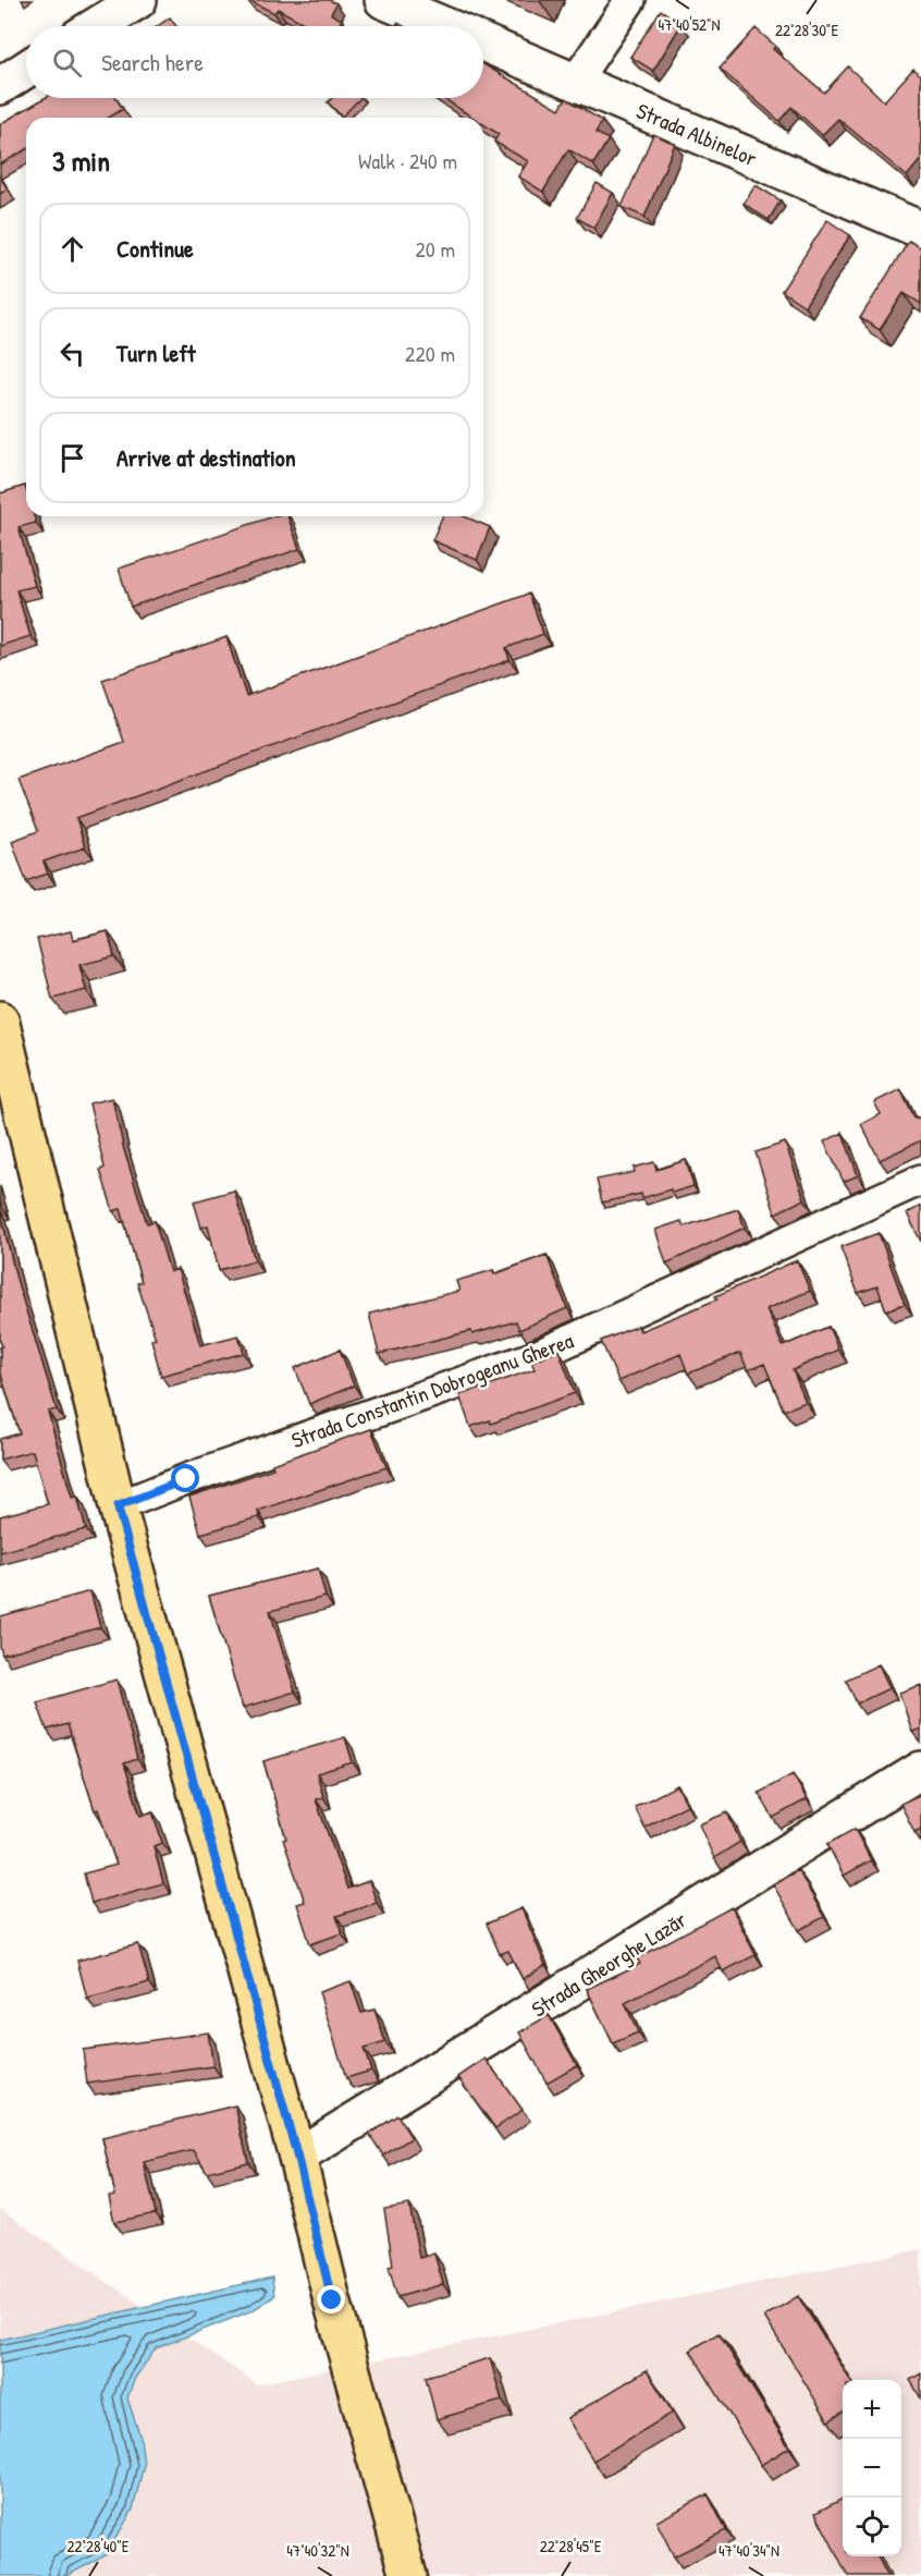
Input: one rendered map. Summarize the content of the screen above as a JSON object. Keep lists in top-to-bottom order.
{
  "streets": {
    "main road": ["Strada Albinelor", "Strada Gheorghe Lazăr"],
    "street": ["Strada Constantin Dobrogeanu Gherea"]
  },
  "page": {
    "search": "Search here",
    "heading": ["3 min", "Walk · 240 m"],
    "list": [
      ["Continue", "20 m"],
      ["Turn left", "220 m"],
      "Arrive at destination"
    ],
    "map_buttons": ["+", "−"]
  },
  "coordinates": [
    "47°40'52\"N",
    "22°28'30\"E",
    "22°28'40\"E",
    "22°28'45\"E",
    "47°40'32\"N",
    "47°40'34\"N"
  ]
}
